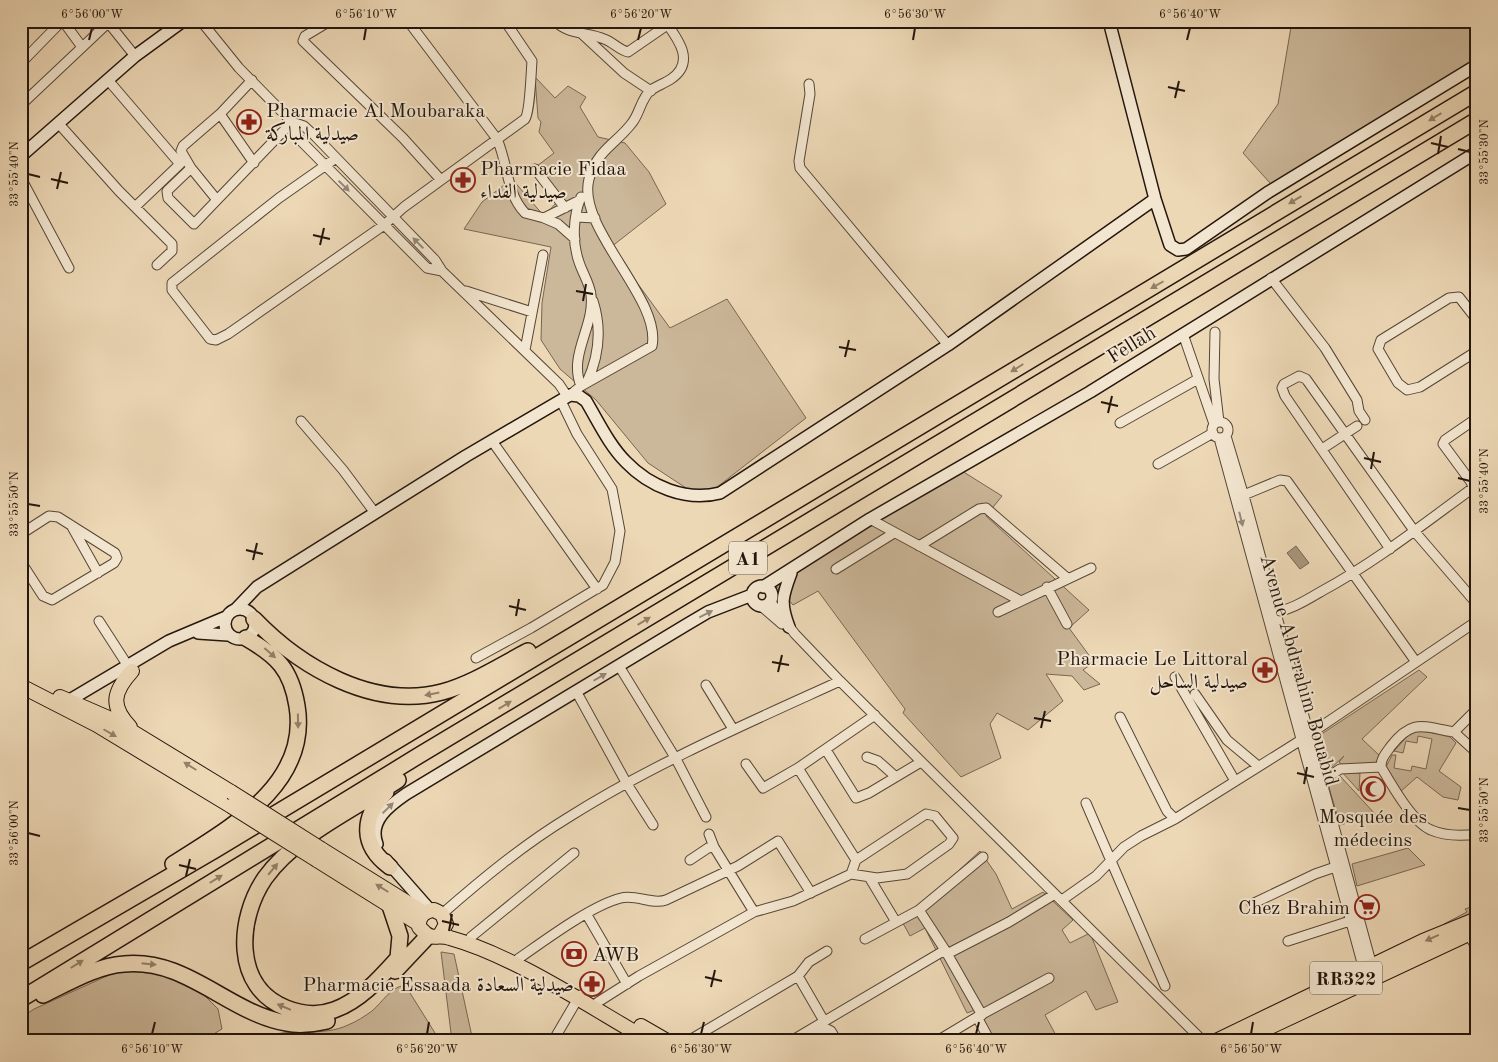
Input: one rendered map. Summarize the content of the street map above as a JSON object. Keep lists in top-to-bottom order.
{
  "streets": {
    "highway": ["A1"],
    "main road": ["RR322"],
    "street": ["Fellah", "Avenue Abdrrahim Bouabid"]
  },
  "crossings": [
    ["Avenue Abdrrahim Bouabid", "RR322"]
  ],
  "places": {
    "pharmacy": [
      "Pharmacie Al Moubaraka صيدلية المباركة",
      "Pharmacie Fidaa صيدلية الفداء",
      "Pharmacie Le Littoral صيدلية الساحل",
      "Pharmacie Essaada صيدلية السعادة"
    ],
    "mosque": ["Mosquée des médecins"],
    "supermarket": ["Chez Brahim"],
    "bank": ["AWB"]
  },
  "coordinates": [
    "6°56'00\"W",
    "6°56'10\"W",
    "6°56'20\"W",
    "6°56'30\"W",
    "6°56'40\"W",
    "33°55'30\"N",
    "33°55'40\"N",
    "33°55'50\"N",
    "33°56'00\"N",
    "6°56'50\"W"
  ]
}
